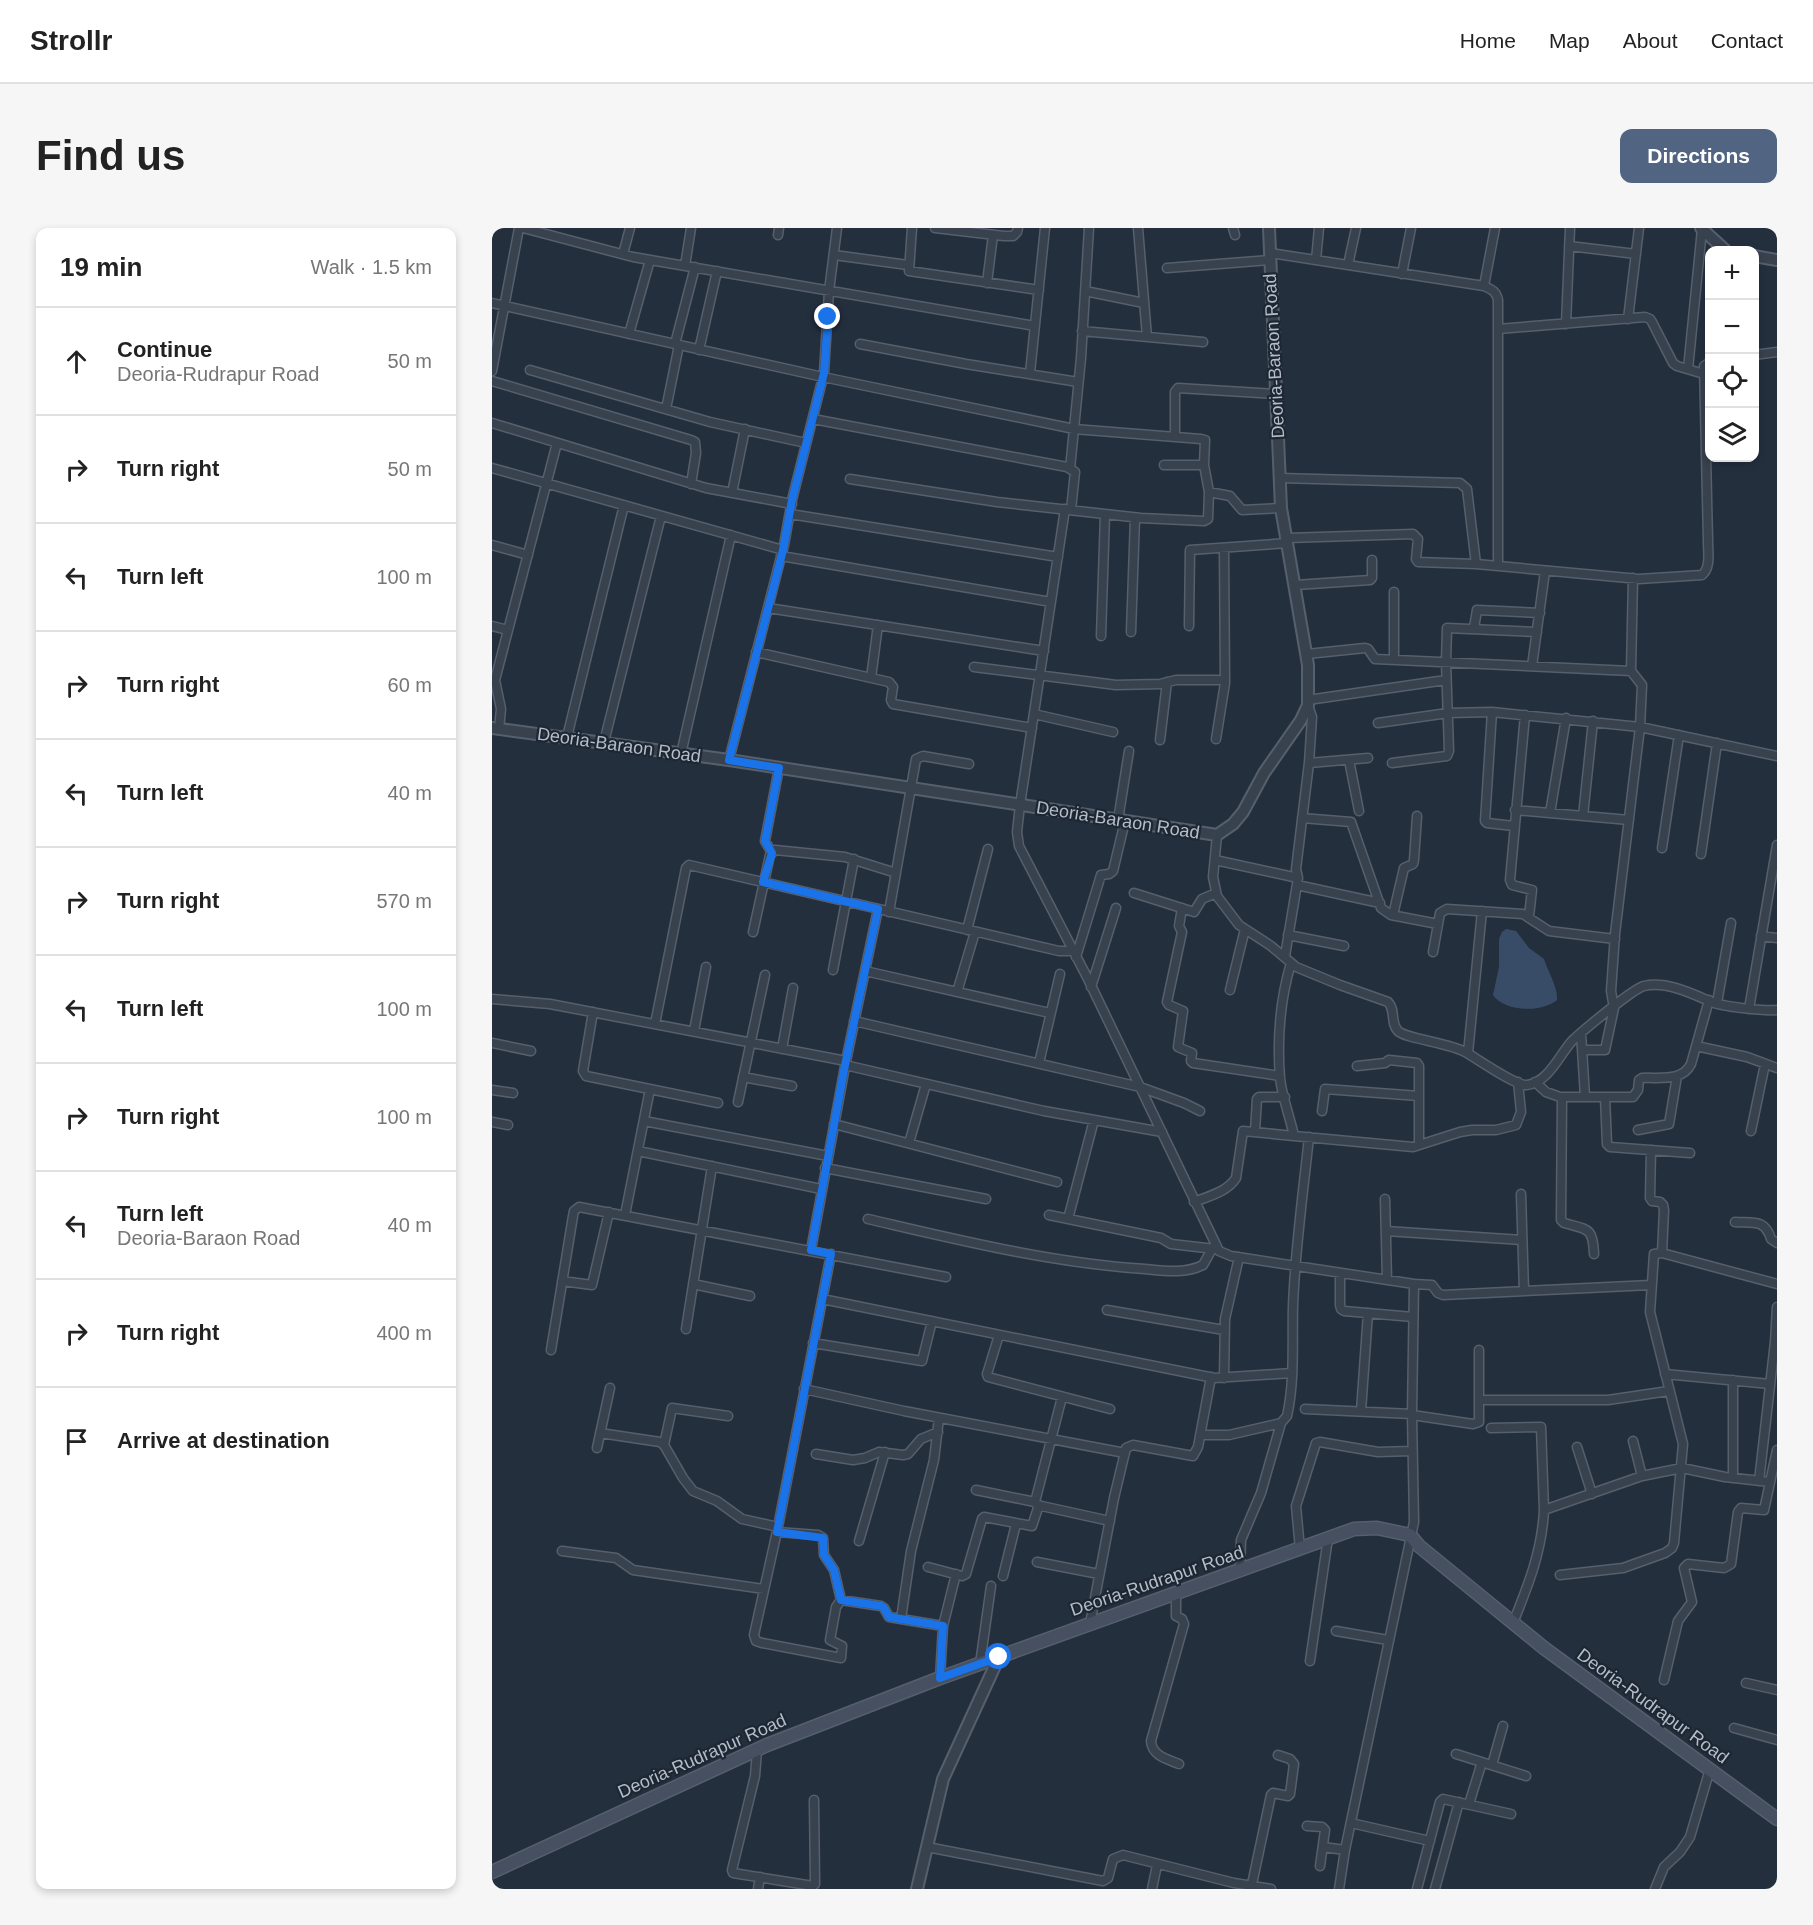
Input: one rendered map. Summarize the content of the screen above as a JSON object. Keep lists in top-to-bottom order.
{
  "streets": {
    "main road": ["Deoria-Rudrapur Road"],
    "street": ["Deoria-Baraon Road"]
  },
  "page": {
    "header": "Strollr",
    "nav": [
      "Home",
      "Map",
      "About",
      "Contact"
    ],
    "buttons": "Directions",
    "title": "Find us",
    "heading": ["19 min", "Walk · 1.5 km"],
    "map_buttons": ["+", "−"],
    "list": [
      ["Continue", "Deoria-Rudrapur Road", "50 m"],
      ["Turn right", "50 m"],
      ["Turn left", "100 m"],
      ["Turn right", "60 m"],
      ["Turn left", "40 m"],
      ["Turn right", "570 m"],
      ["Turn left", "100 m"],
      ["Turn right", "100 m"],
      ["Turn left", "Deoria-Baraon Road", "40 m"],
      ["Turn right", "400 m"],
      "Arrive at destination"
    ]
  }
}
